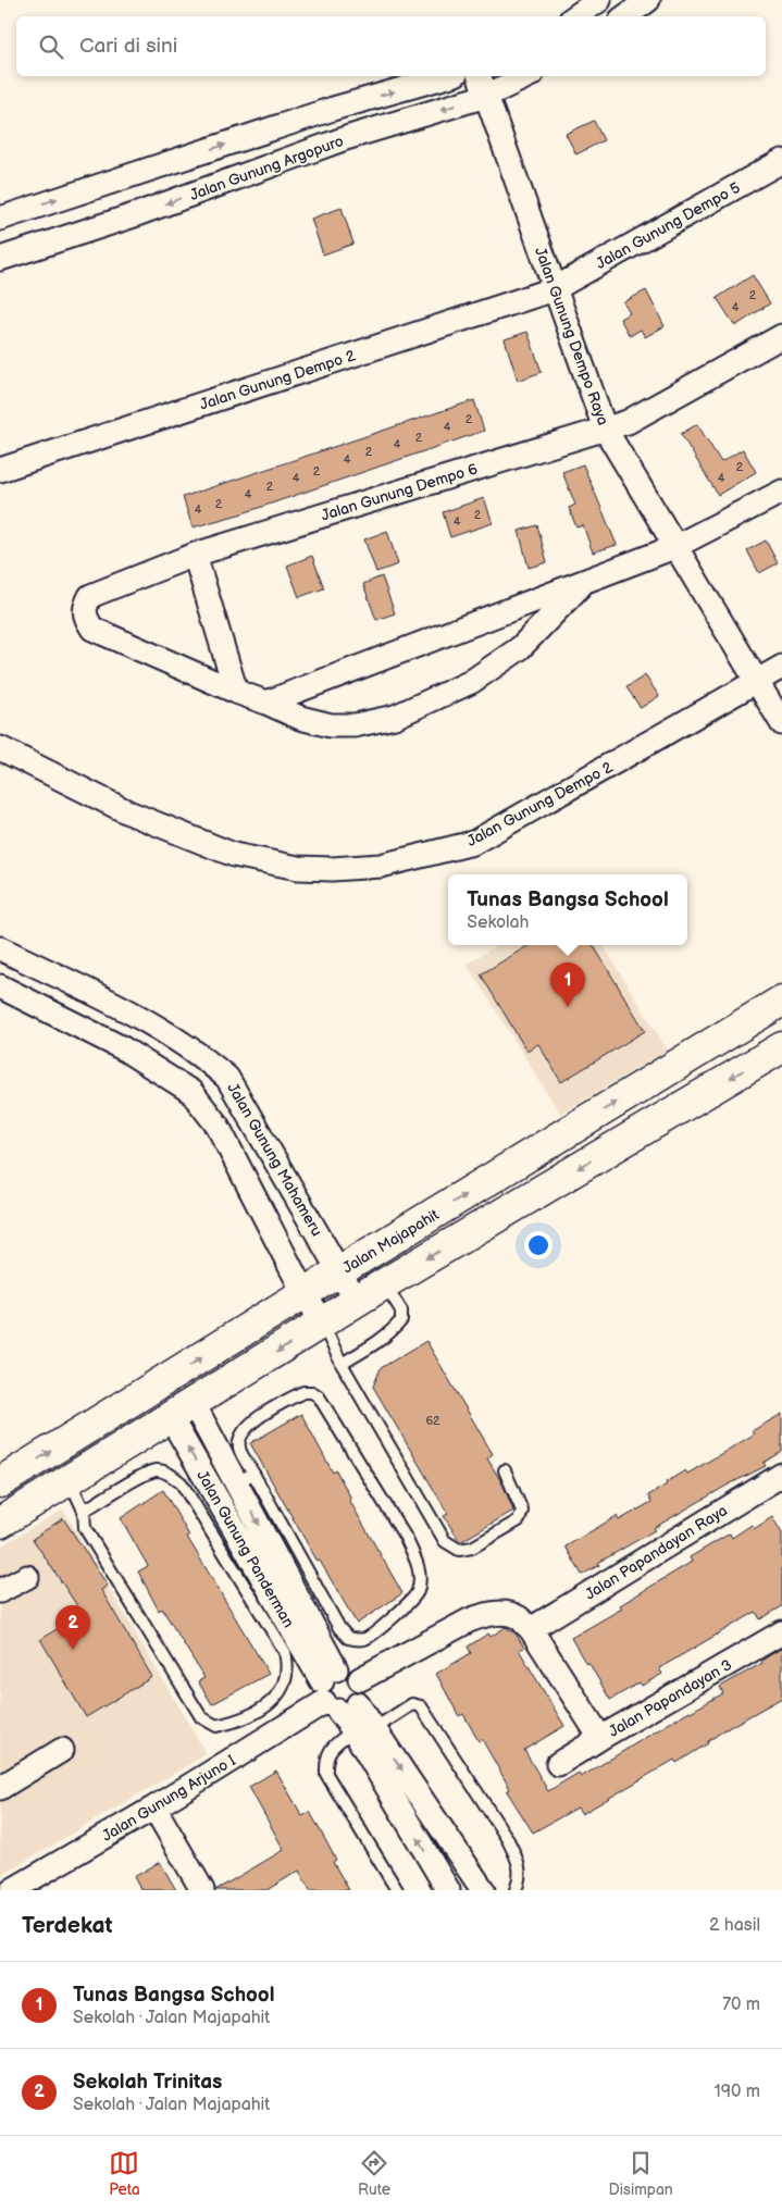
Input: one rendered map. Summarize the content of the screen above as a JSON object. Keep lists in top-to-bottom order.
{
  "streets": {
    "street": [
      "Jalan Gunung Argopuro",
      "Jalan Gunung Dempo 5",
      "Jalan Gunung Dempo Raya",
      "Jalan Gunung Dempo 2",
      "Jalan Gunung Dempo 6",
      "Jalan Gunung Mahameru",
      "Jalan Majapahit",
      "Jalan Gunung Panderman",
      "Jalan Papandayan Raya",
      "Jalan Papandayan 3",
      "Jalan Gunung Arjuno I"
    ]
  },
  "crossings": [
    ["Jalan Gunung Argopuro", "Jalan Gunung Dempo Raya"],
    ["Jalan Gunung Dempo 5", "Jalan Gunung Dempo Raya"],
    ["Jalan Gunung Dempo 5", "Jalan Gunung Dempo 2"],
    ["Jalan Gunung Dempo Raya", "Jalan Gunung Dempo 2"],
    ["Jalan Gunung Dempo Raya", "Jalan Gunung Dempo 6"],
    ["Jalan Gunung Mahameru", "Jalan Majapahit"],
    ["Jalan Gunung Panderman", "Jalan Gunung Arjuno I"]
  ],
  "house_numbers": [
    "2",
    "4",
    "2",
    "4",
    "2",
    "4",
    "2",
    "4",
    "2",
    "2",
    "4",
    "4",
    "2",
    "4",
    "2",
    "4",
    "2",
    "4",
    "62"
  ],
  "page": {
    "search": "Cari di sini",
    "popup": ["Tunas Bangsa School", "Sekolah"],
    "pins": ["1", "2"],
    "heading": ["Terdekat", "2 hasil"],
    "list": [
      {
        "mark": "1",
        "name": "Tunas Bangsa School",
        "note": "Sekolah · Jalan Majapahit",
        "value": "70 m"
      },
      {
        "mark": "2",
        "name": "Sekolah Trinitas",
        "note": "Sekolah · Jalan Majapahit",
        "value": "190 m"
      }
    ],
    "nav": ["Peta", "Rute", "Disimpan"]
  }
}
